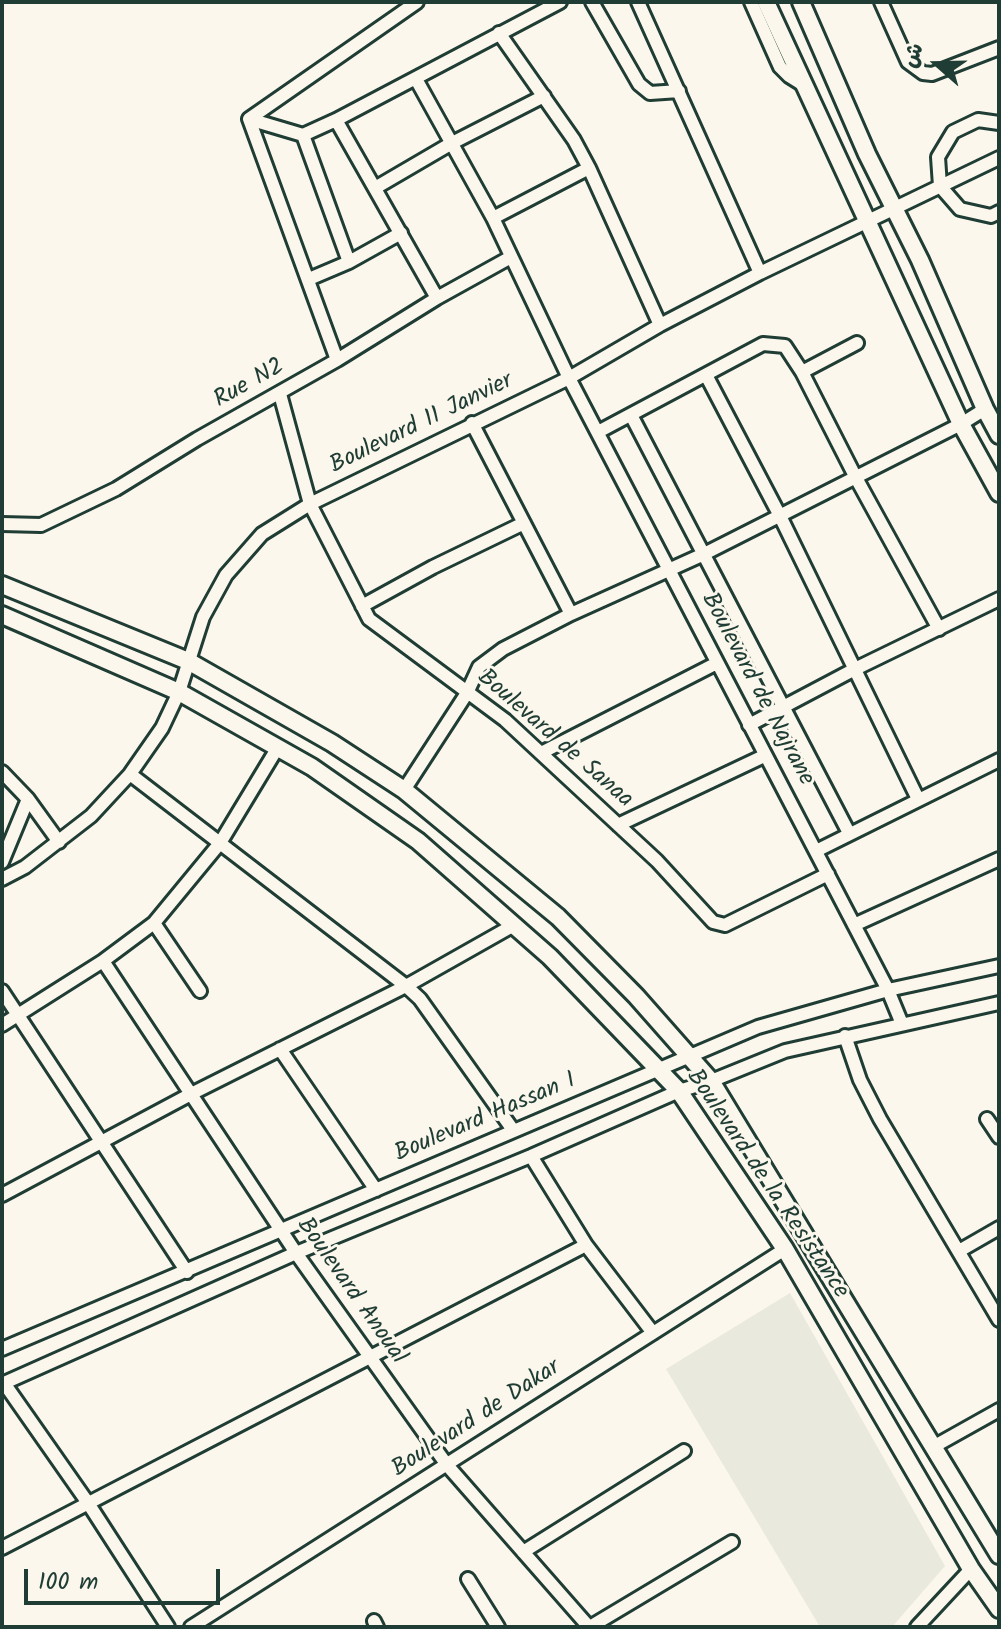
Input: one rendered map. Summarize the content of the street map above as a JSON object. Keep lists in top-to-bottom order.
{
  "streets": {
    "main road": ["Boulevard de la Resistance"],
    "street": [
      "Rue N2",
      "Boulevard 11 Janvier",
      "Boulevard de Najrane",
      "Boulevard de Sanaa",
      "Boulevard Hassan I",
      "Boulevard Anoual",
      "Boulevard de Dakar"
    ]
  },
  "crossings": [
    ["Rue N2", "Boulevard de Najrane"],
    ["Rue N2", "Boulevard de Sanaa"],
    ["Boulevard 11 Janvier", "Boulevard de Najrane"],
    ["Boulevard 11 Janvier", "Boulevard de Sanaa"],
    ["Boulevard 11 Janvier", "Boulevard de la Resistance"],
    ["Boulevard de Najrane", "Boulevard de Sanaa"],
    ["Boulevard de Najrane", "Boulevard Hassan I"],
    ["Boulevard Hassan I", "Boulevard de la Resistance"],
    ["Boulevard Hassan I", "Boulevard Anoual"],
    ["Boulevard de la Resistance", "Boulevard de Dakar"],
    ["Boulevard Anoual", "Boulevard de Dakar"]
  ],
  "scale_bar": "100 m",
  "north": "left"
}
